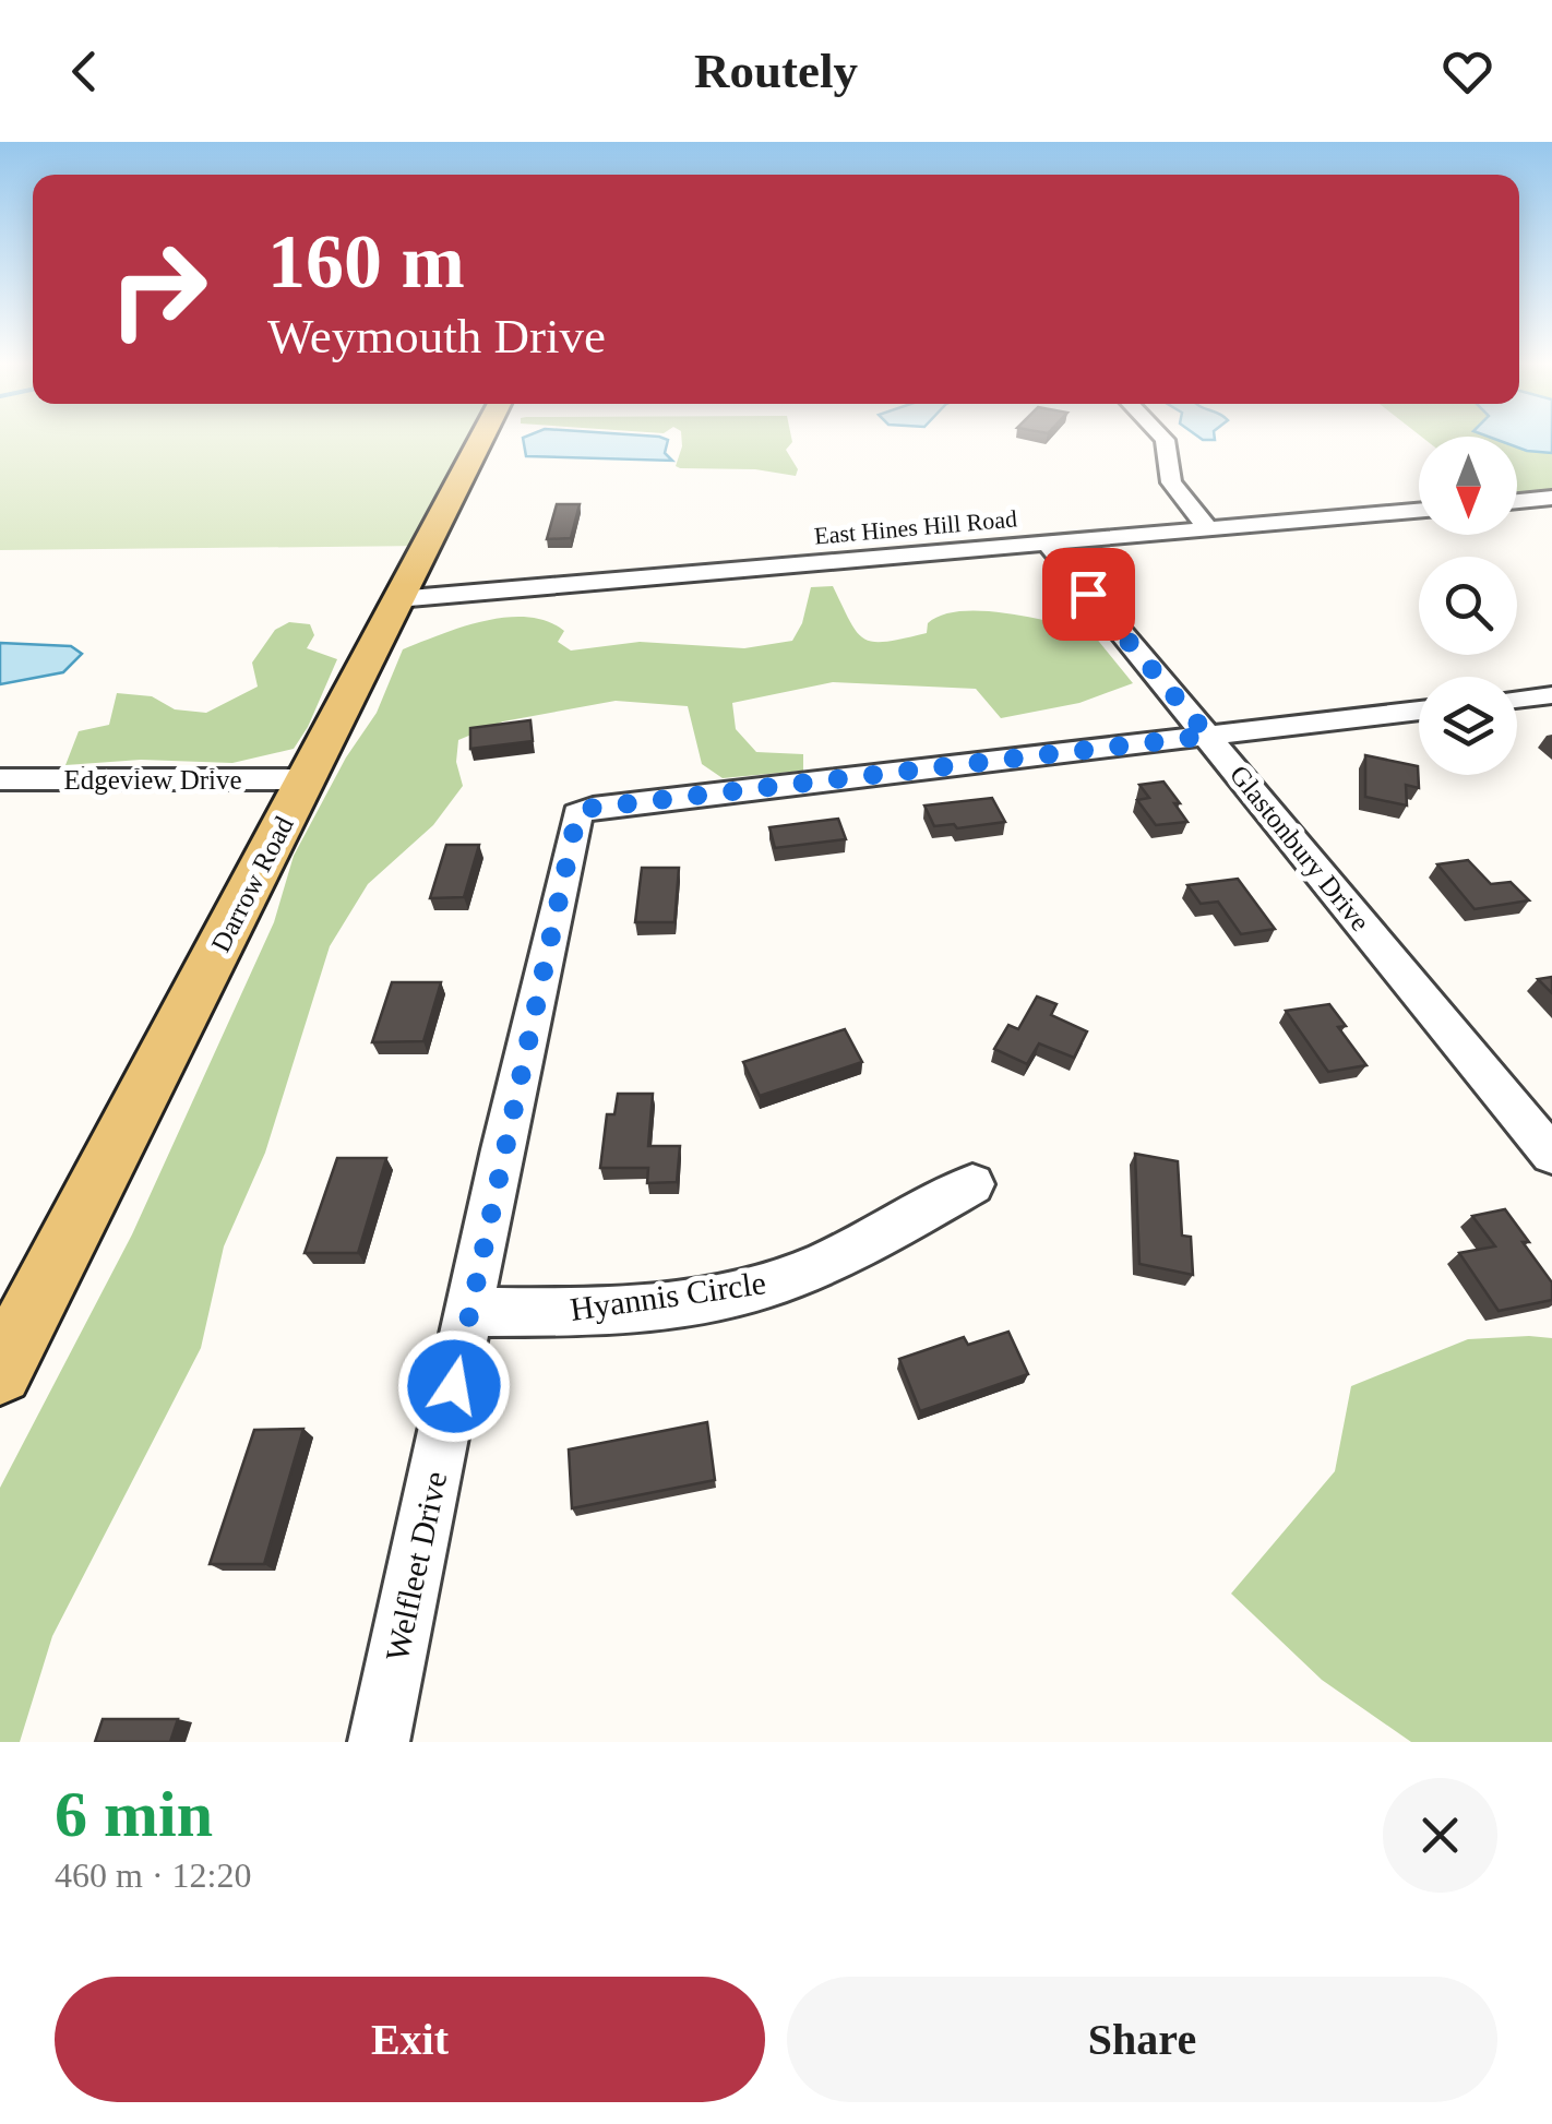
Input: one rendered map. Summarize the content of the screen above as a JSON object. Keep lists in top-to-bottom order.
{
  "streets": {
    "main road": ["Darrow Road"],
    "street": [
      "East Hines Hill Road",
      "Edgeview Drive",
      "Glastonbury Drive",
      "Hyannis Circle",
      "Welfleet Drive"
    ]
  },
  "crossings": [
    ["East Hines Hill Road", "Glastonbury Drive"],
    ["East Hines Hill Road", "Darrow Road"],
    ["Edgeview Drive", "Darrow Road"],
    ["Glastonbury Drive", "Welfleet Drive"],
    ["Hyannis Circle", "Welfleet Drive"]
  ],
  "north": "bottom",
  "page": {
    "header": "Routely",
    "turn": ["160 m", "Weymouth Drive"],
    "heading": ["6 min", "460 m · 12:20"],
    "buttons": ["Exit", "Share"]
  }
}
